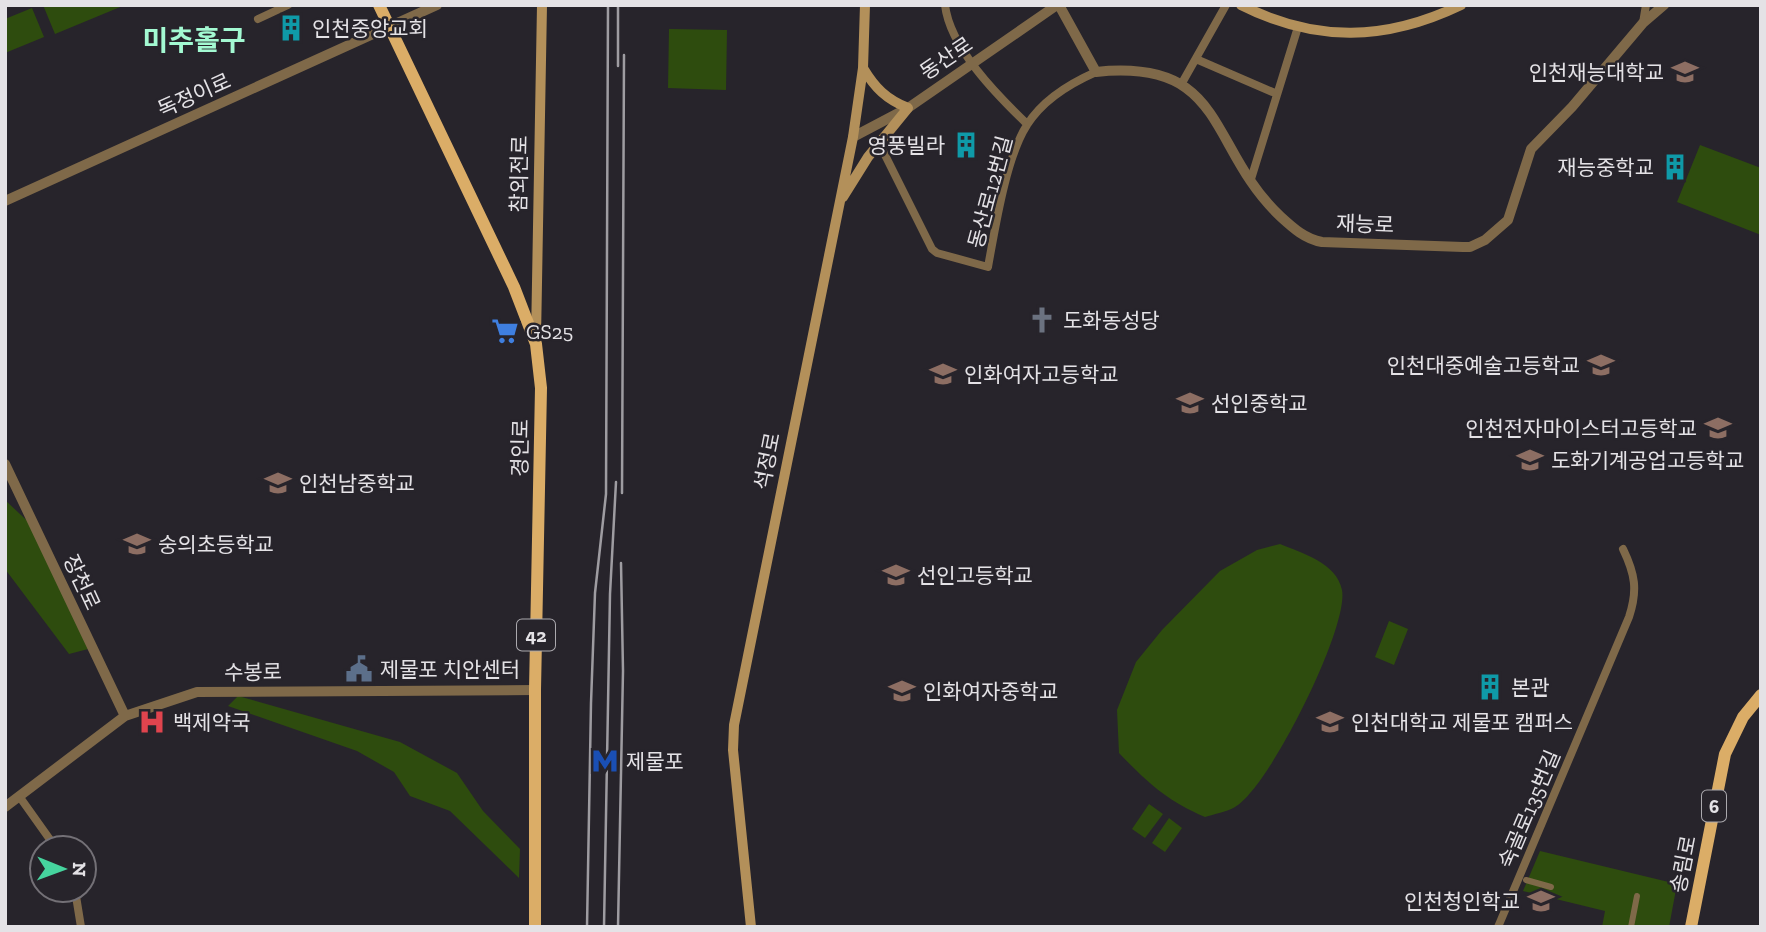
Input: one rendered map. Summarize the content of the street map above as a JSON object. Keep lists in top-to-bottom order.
{
  "streets": {
    "main road": [
      "참외전로",
      "경인로",
      "석정로",
      "42",
      "6",
      "송림로"
    ],
    "street": [
      "동산로",
      "독정이로",
      "동산로12번길",
      "재능로",
      "장천로",
      "수봉로",
      "숙골로135번길"
    ]
  },
  "crossings": [
    ["동산로", "동산로12번길"],
    ["동산로", "석정로"],
    ["독정이로", "경인로"],
    ["참외전로", "경인로"],
    ["경인로", "수봉로"],
    ["장천로", "수봉로"]
  ],
  "districts": ["미추홀구"],
  "places": {
    "building": [
      "인천중앙교회",
      "영풍빌라",
      "재능중학교",
      "본관"
    ],
    "school or university": [
      "인천재능대학교",
      "인천대중예술고등학교",
      "인화여자고등학교",
      "선인중학교",
      "인천전자마이스터고등학교",
      "도화기계공업고등학교",
      "인천남중학교",
      "숭의초등학교",
      "선인고등학교",
      "인화여자중학교",
      "인천대학교 제물포 캠퍼스",
      "인천청인학교"
    ],
    "church": ["도화동성당"],
    "supermarket": ["GS25"],
    "public building": ["제물포 치안센터"],
    "hospital": ["백제약국"],
    "metro station": ["제물포"]
  },
  "north": "right"
}
